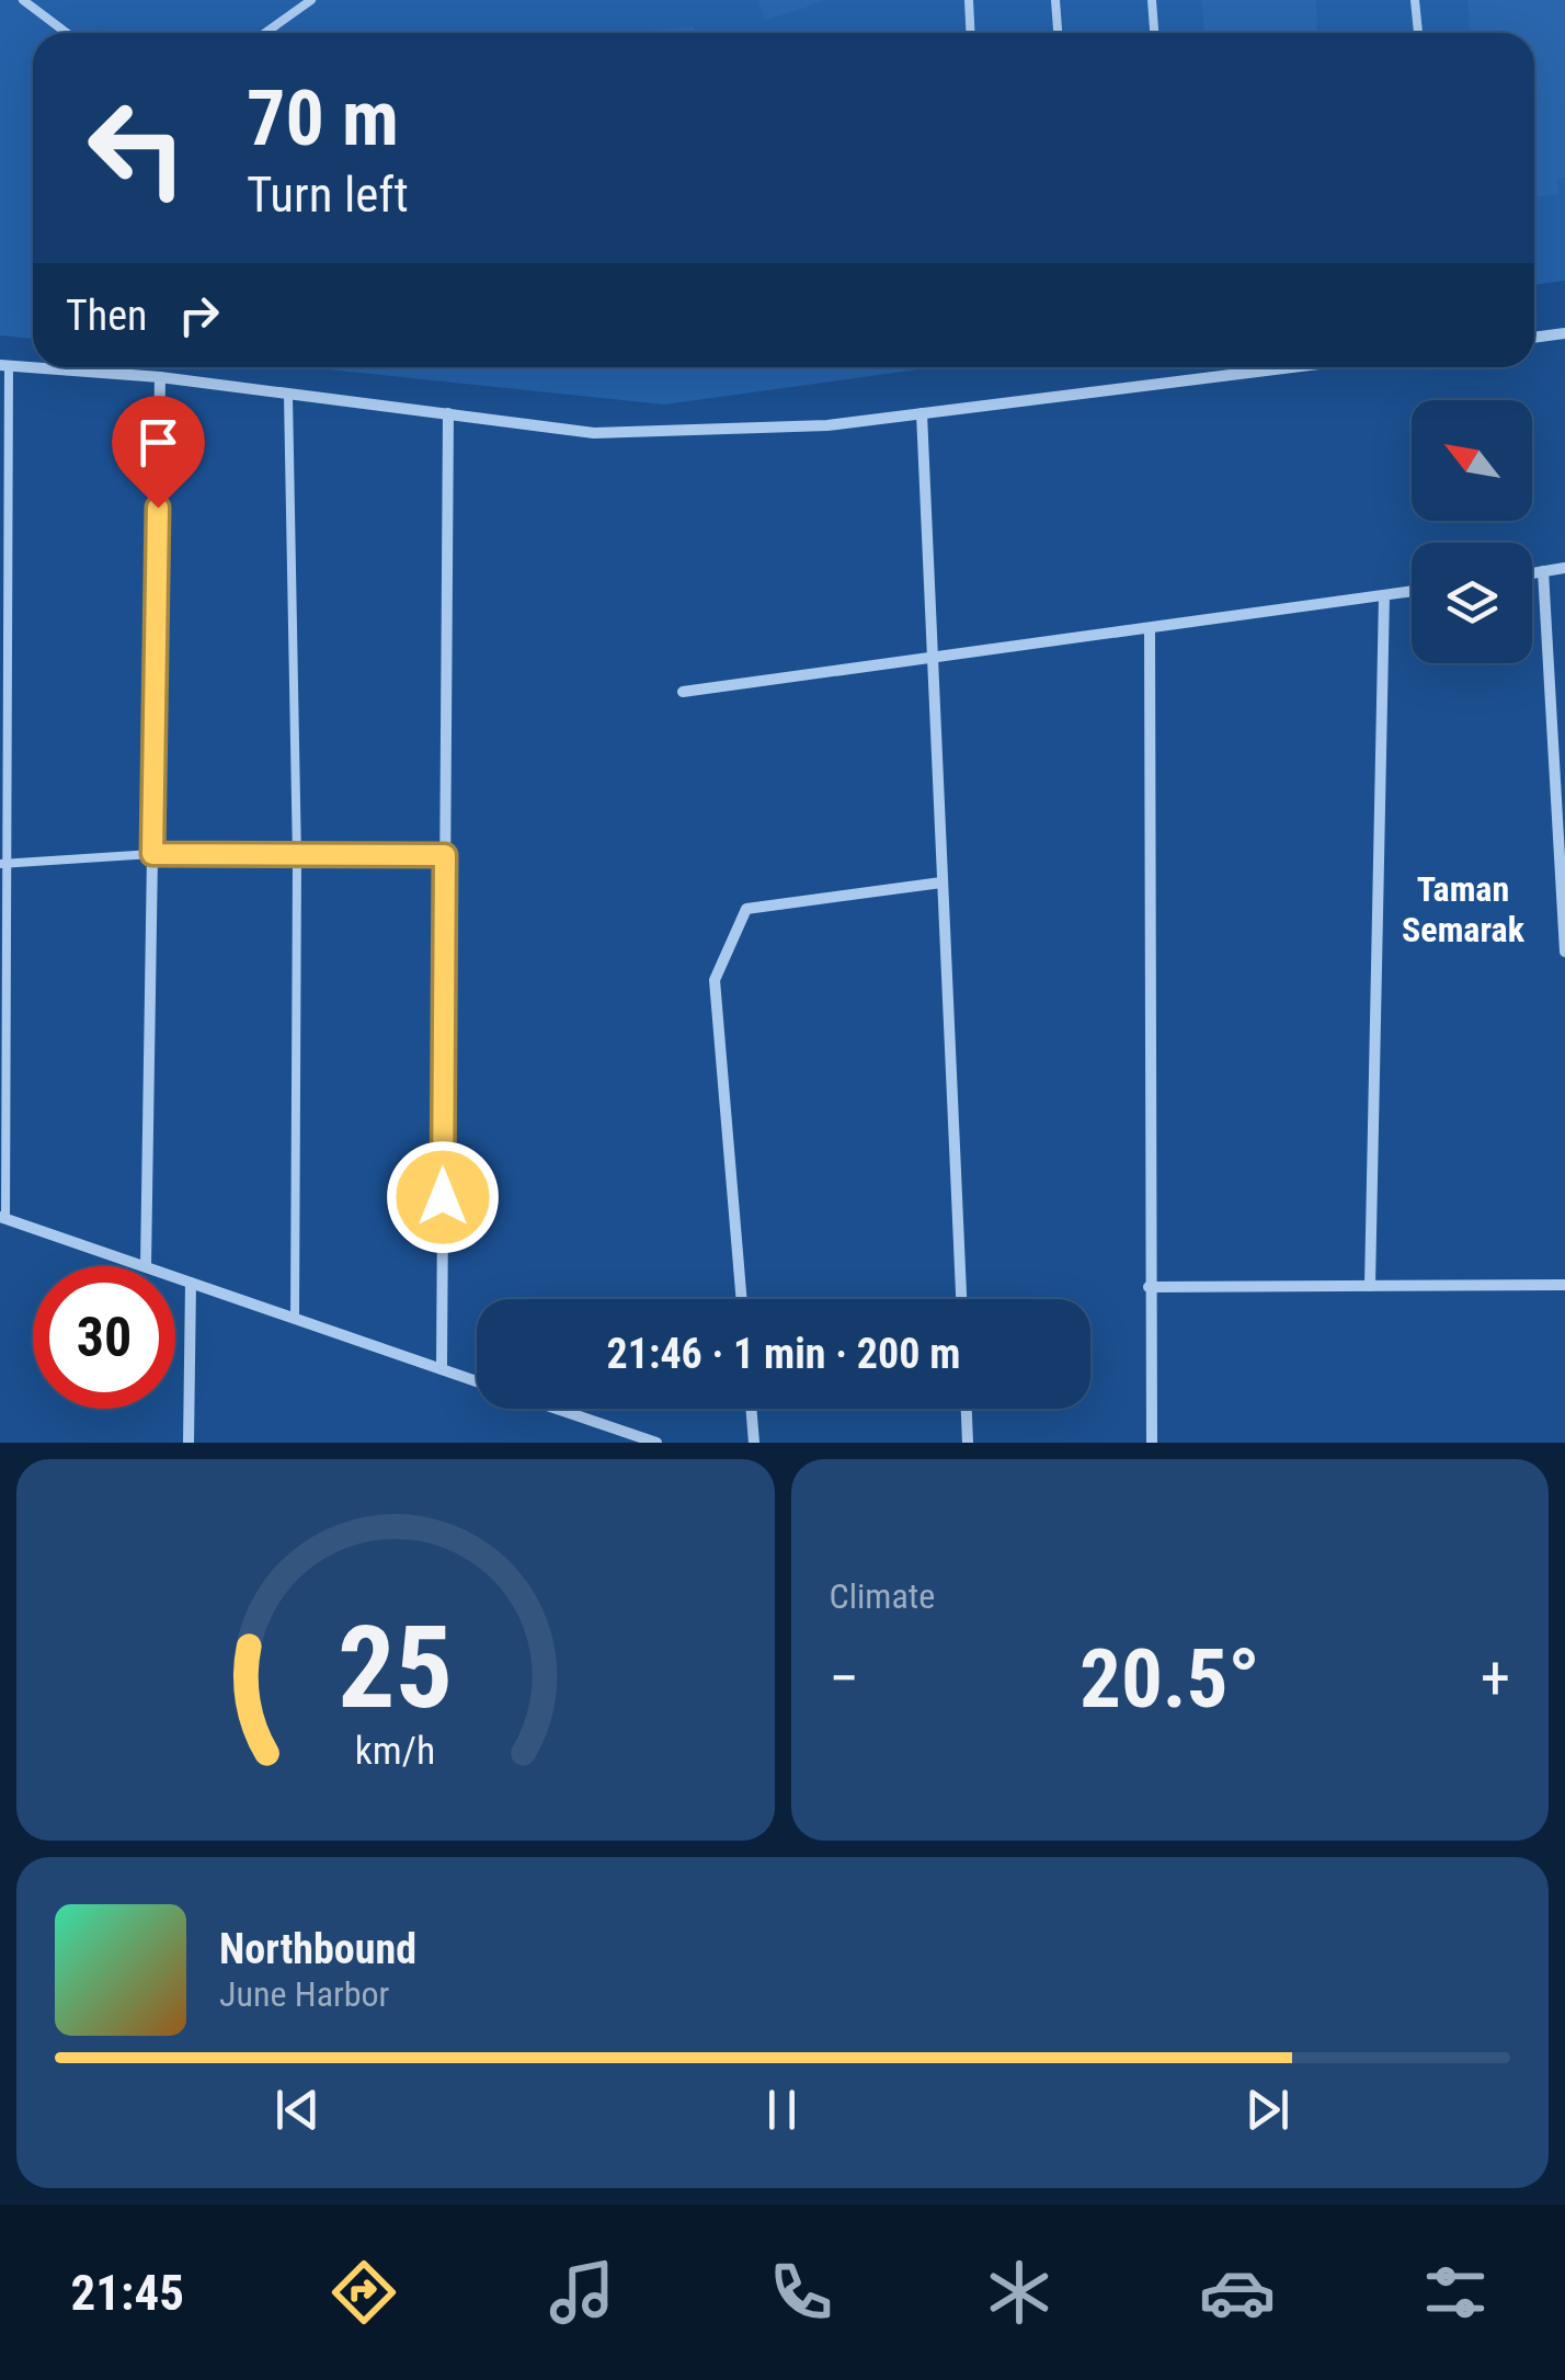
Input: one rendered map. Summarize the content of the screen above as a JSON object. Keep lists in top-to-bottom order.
{
  "districts": ["Taman Semarak"],
  "north": "top left",
  "page": {
    "turn": ["70 m", "Turn left"],
    "then": "Then",
    "limit": "30",
    "trip": "21:46 · 1 min · 200 m",
    "tile": "Climate",
    "heat": ["−", "20.5°", "+"],
    "song": ["Northbound", "June Harbor"],
    "tabs": "21:45",
    "gauge": ["25", "km/h"]
  }
}
